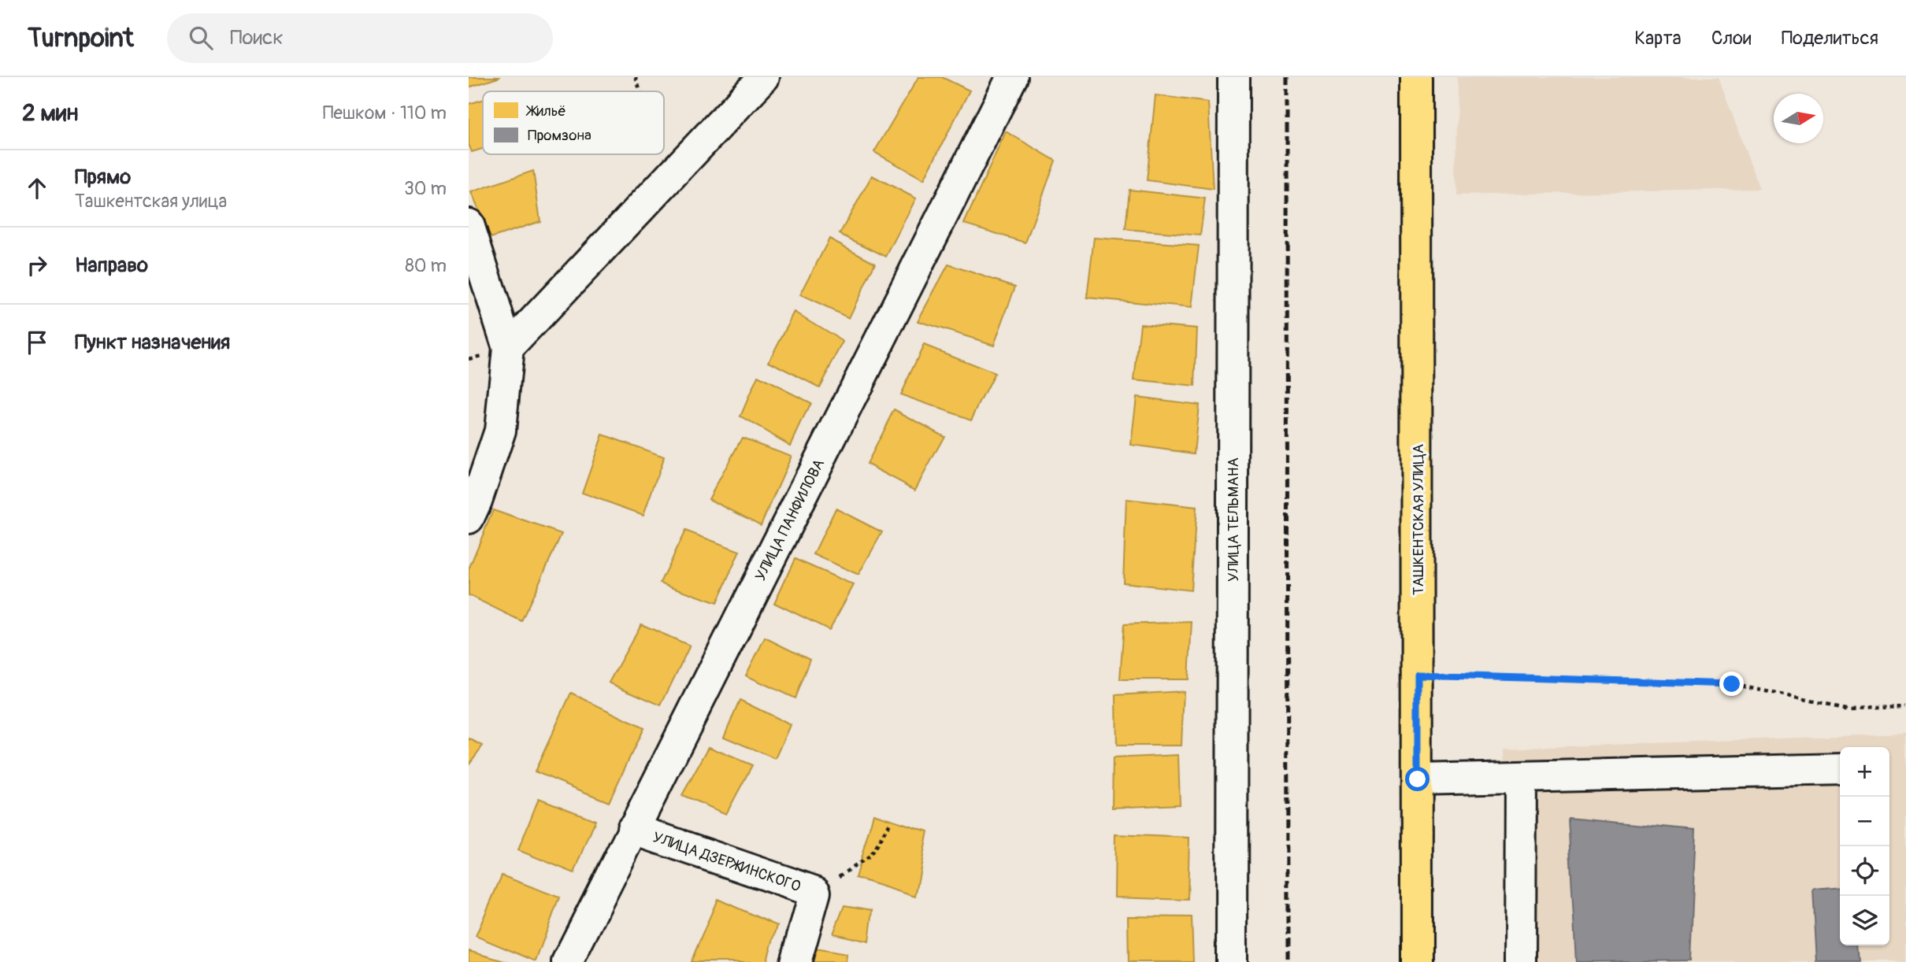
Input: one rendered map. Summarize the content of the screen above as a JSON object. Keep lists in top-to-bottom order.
{
  "streets": {
    "main road": ["ТАШКЕНТСКАЯ УЛИЦА"],
    "street": ["УЛИЦА ПАНФИЛОВА", "УЛИЦА ТЕЛЬМАНА", "УЛИЦА ДЗЕРЖИНСКОГО"]
  },
  "crossings": [
    ["УЛИЦА ПАНФИЛОВА", "УЛИЦА ДЗЕРЖИНСКОГО"]
  ],
  "legend": ["Жильё", "Промзона"],
  "north": "right",
  "page": {
    "header": "Turnpoint",
    "search": "Поиск",
    "nav": ["Карта", "Слои", "Поделиться"],
    "heading": ["2 мин", "Пешком · 110 m"],
    "list": [
      ["Прямо", "Ташкентская улица", "30 m"],
      ["Направо", "80 m"],
      "Пункт назначения"
    ],
    "map_buttons": ["+", "−"]
  }
}
